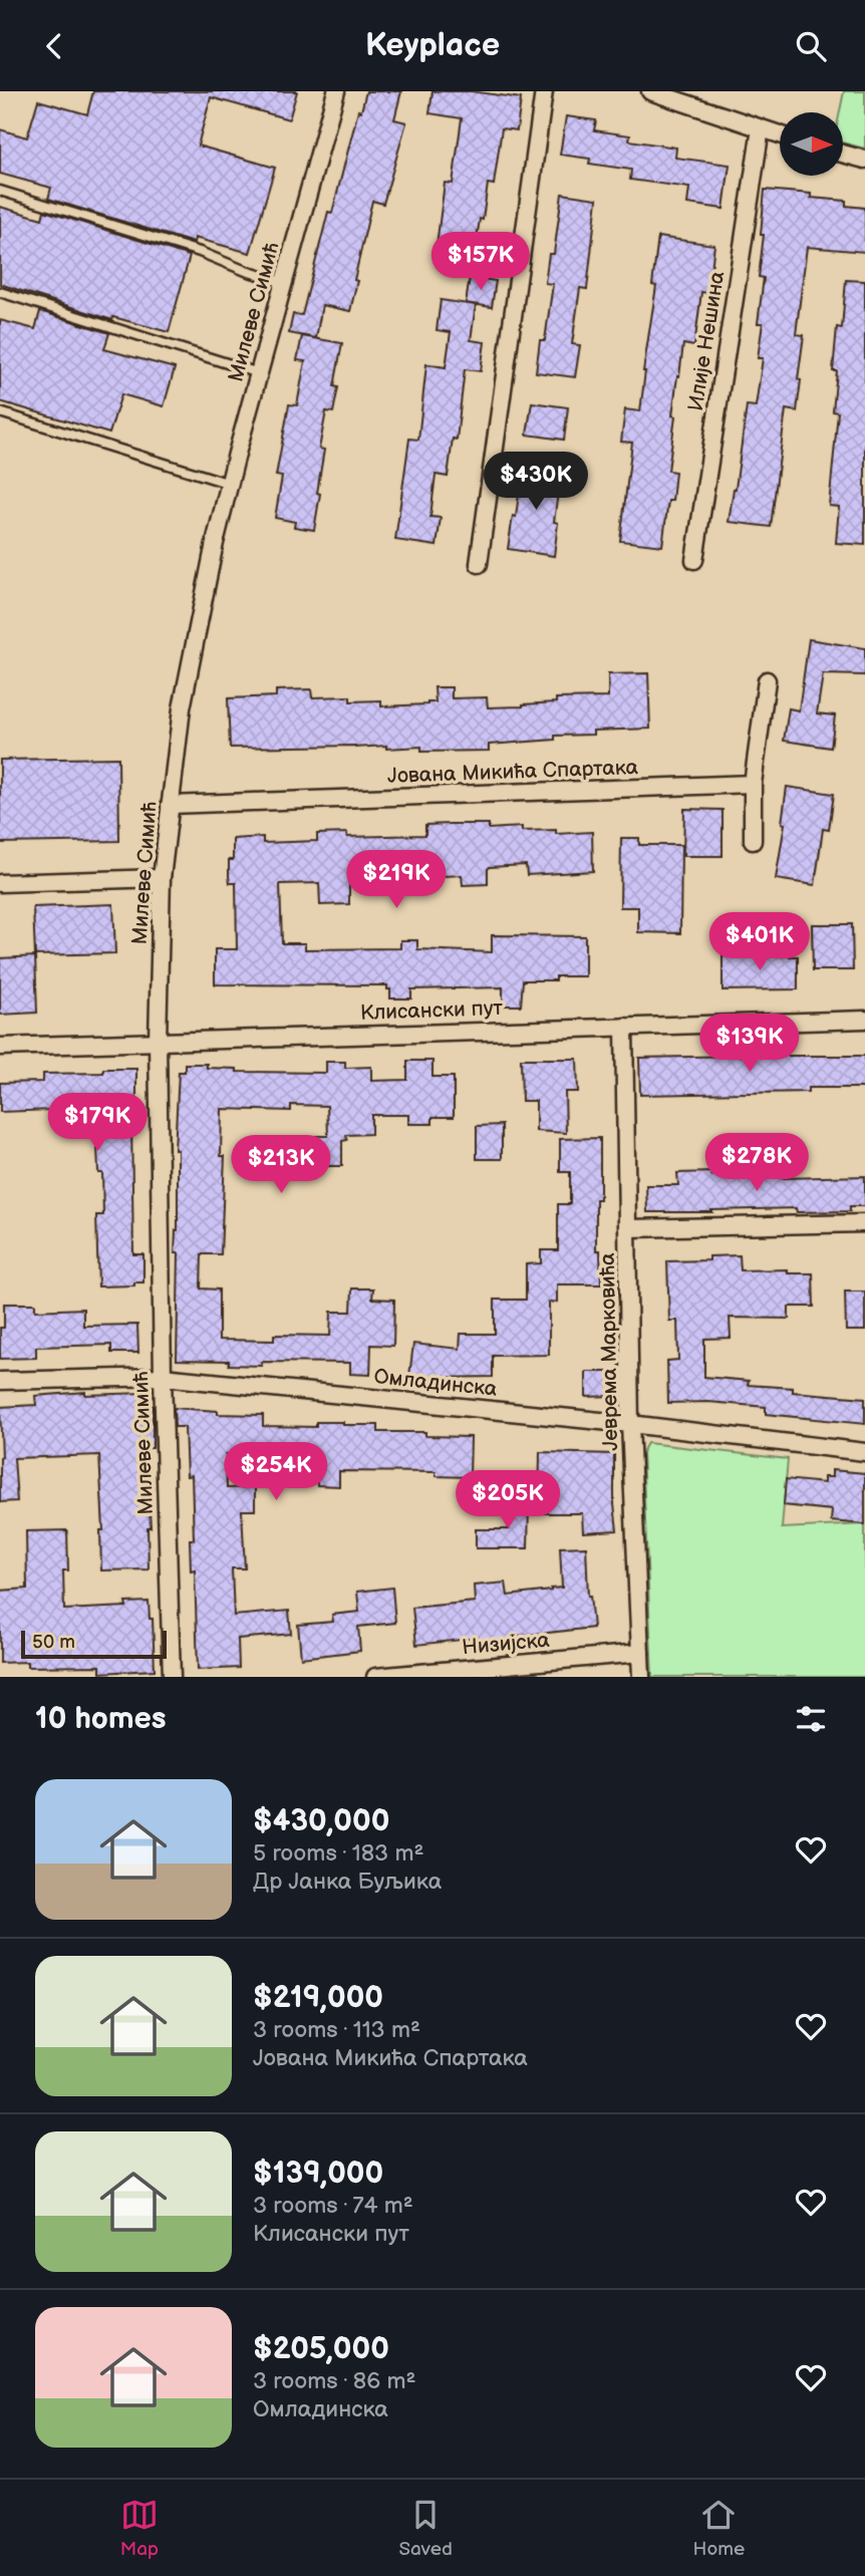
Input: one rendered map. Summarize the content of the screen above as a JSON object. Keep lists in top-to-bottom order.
{
  "streets": {
    "street": [
      "Милеве Симић",
      "Илије Нешина",
      "Јована Микића Спартака",
      "Клисански пут",
      "Јеврема Марковића",
      "Омладинска",
      "Низијска"
    ]
  },
  "crossings": [
    ["Милеве Симић", "Јована Микића Спартака"],
    ["Милеве Симић", "Клисански пут"],
    ["Милеве Симић", "Омладинска"],
    ["Клисански пут", "Јеврема Марковића"],
    ["Јеврема Марковића", "Омладинска"],
    ["Јеврема Марковића", "Низијска"]
  ],
  "scale_bar": "50 m",
  "north": "right",
  "page": {
    "header": "Keyplace",
    "price": [
      "$157K",
      "$430K",
      "$219K",
      "$401K",
      "$139K",
      "$179K",
      "$278K",
      "$213K",
      "$254K",
      "$205K"
    ],
    "scale": "50 m",
    "heading": "10 homes",
    "list": [
      {
        "name": "$430,000",
        "note": "5 rooms · 183 m² · Др Јанка Буљика"
      },
      {
        "name": "$219,000",
        "note": "3 rooms · 113 m² · Јована Микића Спартака"
      },
      {
        "name": "$139,000",
        "note": "3 rooms · 74 m² · Клисански пут"
      },
      {
        "name": "$205,000",
        "note": "3 rooms · 86 m² · Омладинска"
      }
    ],
    "tabs": ["Map", "Saved", "Home"]
  }
}
